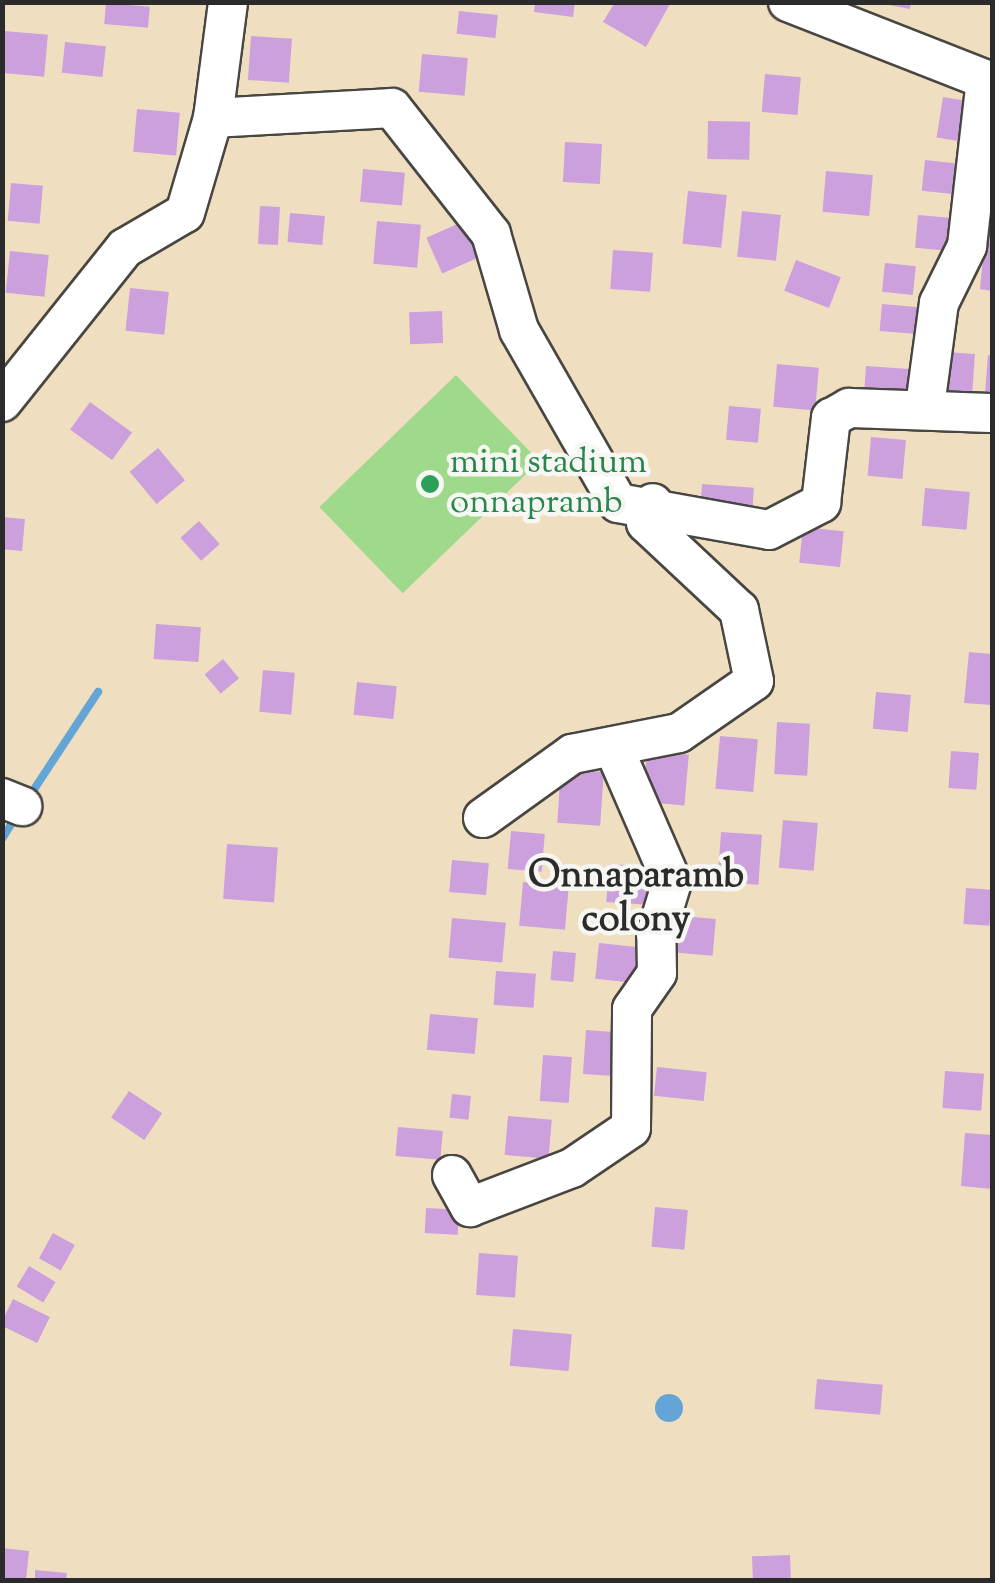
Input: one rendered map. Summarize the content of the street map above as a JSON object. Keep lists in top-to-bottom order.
{
  "districts": ["Onnaparamb colony"],
  "places": ["mini stadium onnapramb"]
}
